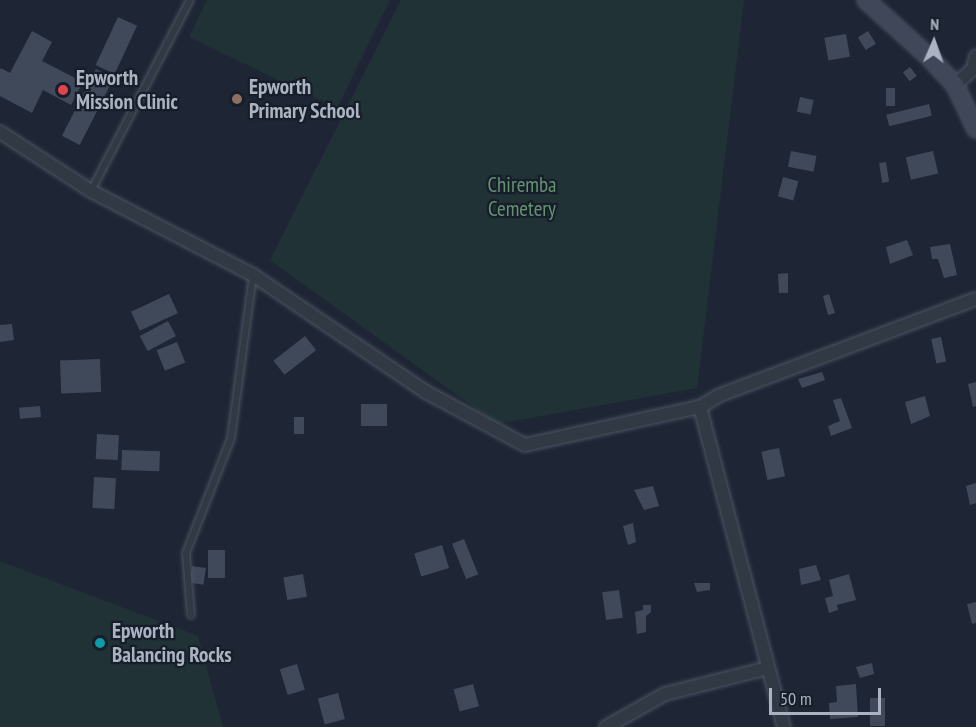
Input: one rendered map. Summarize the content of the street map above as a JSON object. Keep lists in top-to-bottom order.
{
  "parks": ["Chiremba Cemetery"],
  "places": ["Epworth Mission Clinic", "Epworth Primary School", "Epworth Balancing Rocks"],
  "scale_bar": "50 m",
  "north": "top"
}
